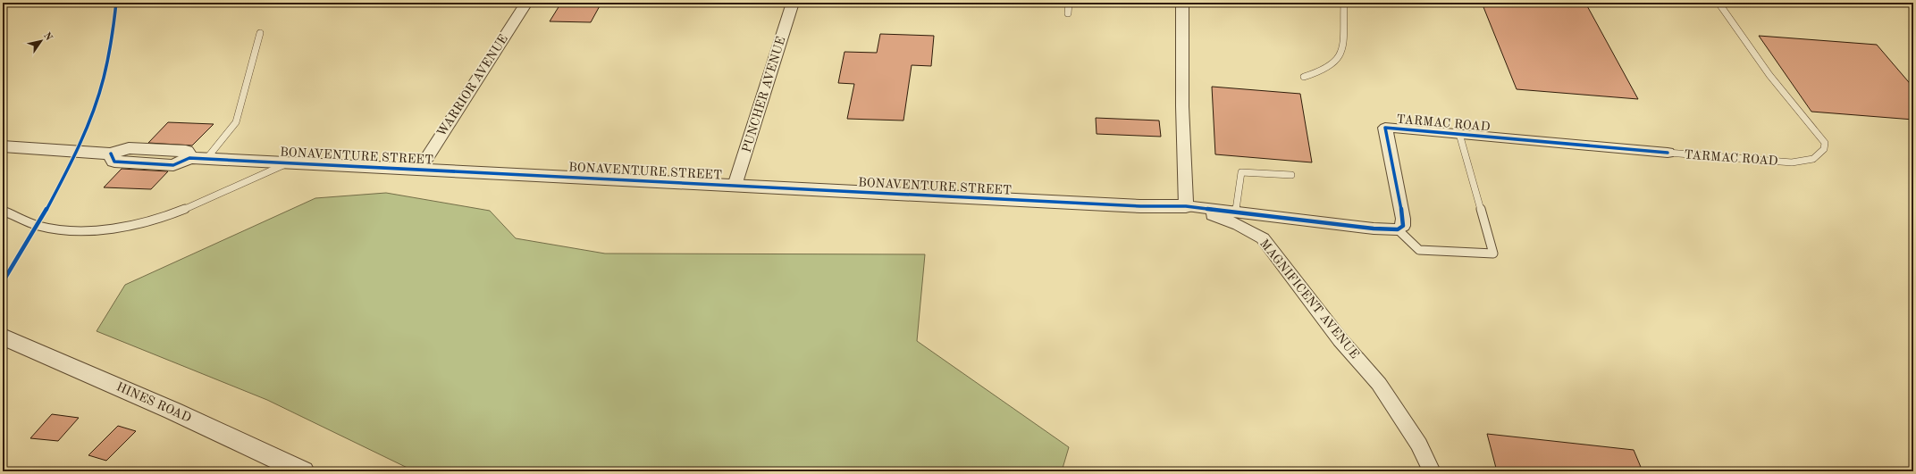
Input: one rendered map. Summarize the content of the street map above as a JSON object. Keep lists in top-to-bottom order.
{
  "streets": {
    "street": [
      "WARRIOR AVENUE",
      "PUNCHER AVENUE",
      "TARMAC ROAD",
      "BONAVENTURE STREET",
      "MAGNIFICENT AVENUE",
      "HINES ROAD"
    ]
  },
  "crossings": [
    ["WARRIOR AVENUE", "BONAVENTURE STREET"],
    ["PUNCHER AVENUE", "BONAVENTURE STREET"],
    ["BONAVENTURE STREET", "MAGNIFICENT AVENUE"]
  ],
  "north": "top right"
}
